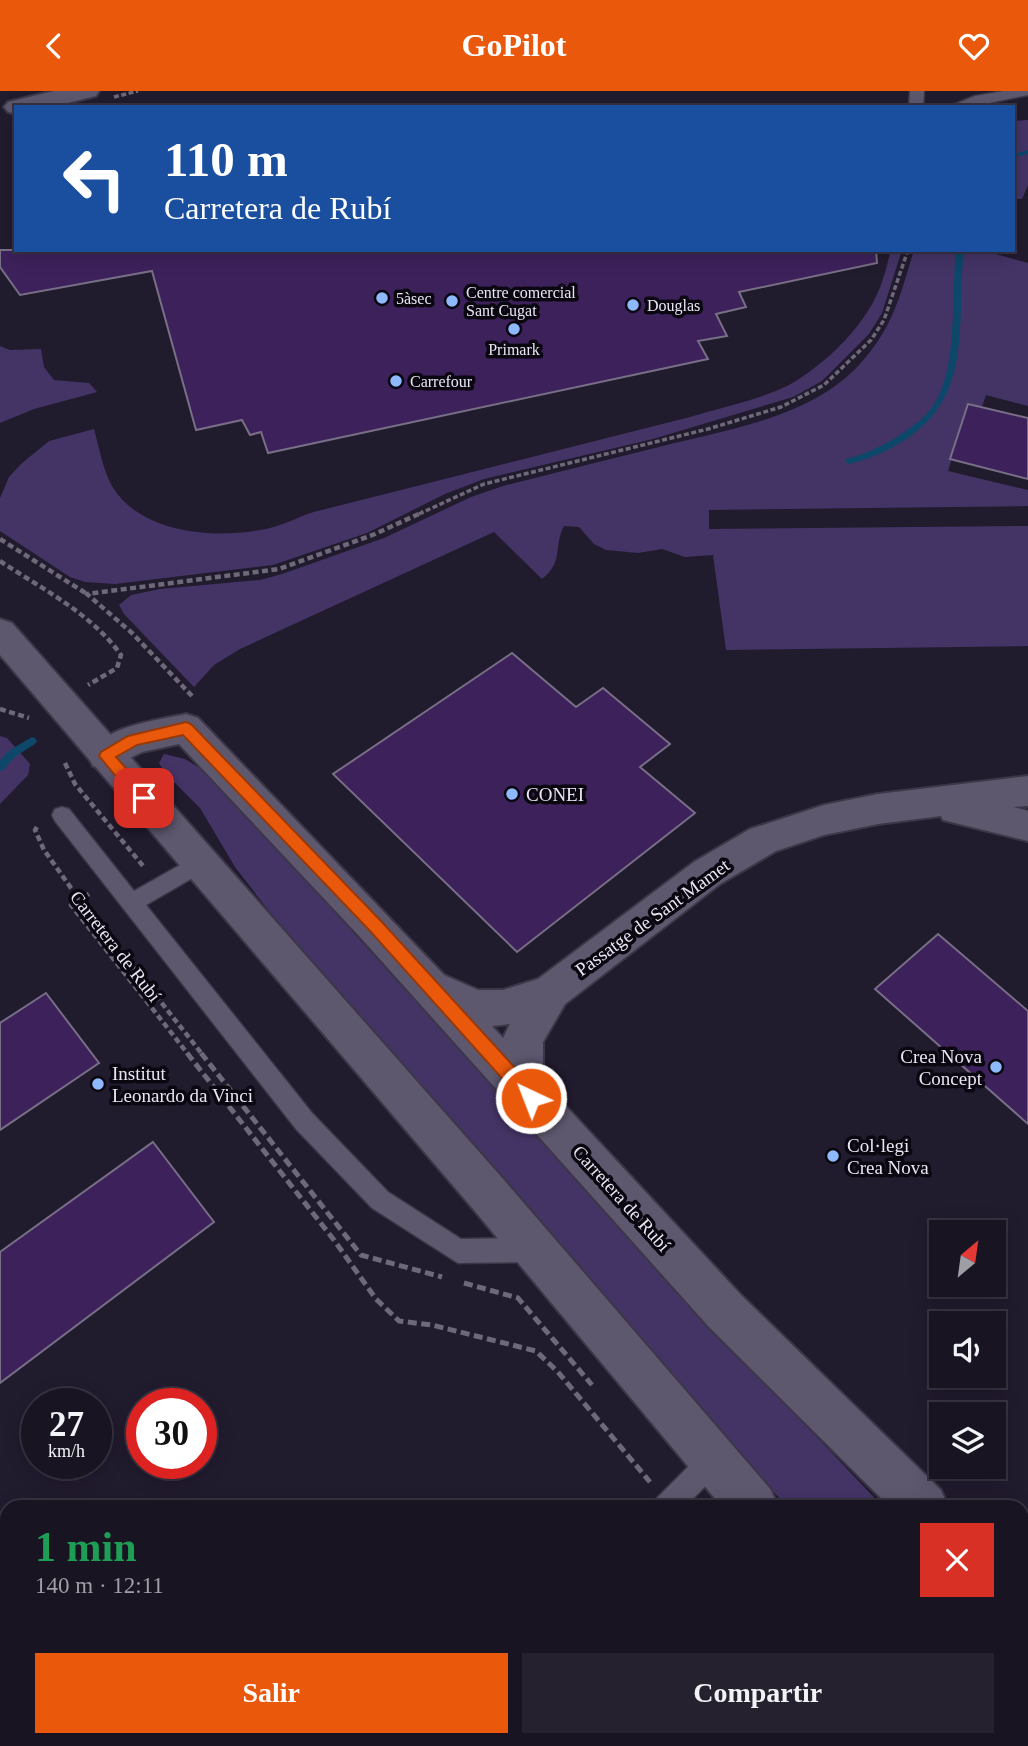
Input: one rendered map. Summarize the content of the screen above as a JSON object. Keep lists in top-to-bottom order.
{
  "streets": {
    "street": ["Passatge de Sant Mamet", "Carretera de Rubí"]
  },
  "crossings": [
    ["Passatge de Sant Mamet", "Carretera de Rubí"]
  ],
  "places": [
    "5àsec",
    "Centre comercial Sant Cugat",
    "Douglas",
    "Primark",
    "Carrefour",
    "CONEI",
    "Crea Nova Concept",
    "Institut Leonardo da Vinci",
    "Col·legi Crea Nova"
  ],
  "north": "top right",
  "page": {
    "header": "GoPilot",
    "turn": ["110 m", "Carretera de Rubí"],
    "speed": "27 km/h",
    "limit": "30",
    "heading": ["1 min", "140 m · 12:11"],
    "buttons": ["Salir", "Compartir"]
  }
}
